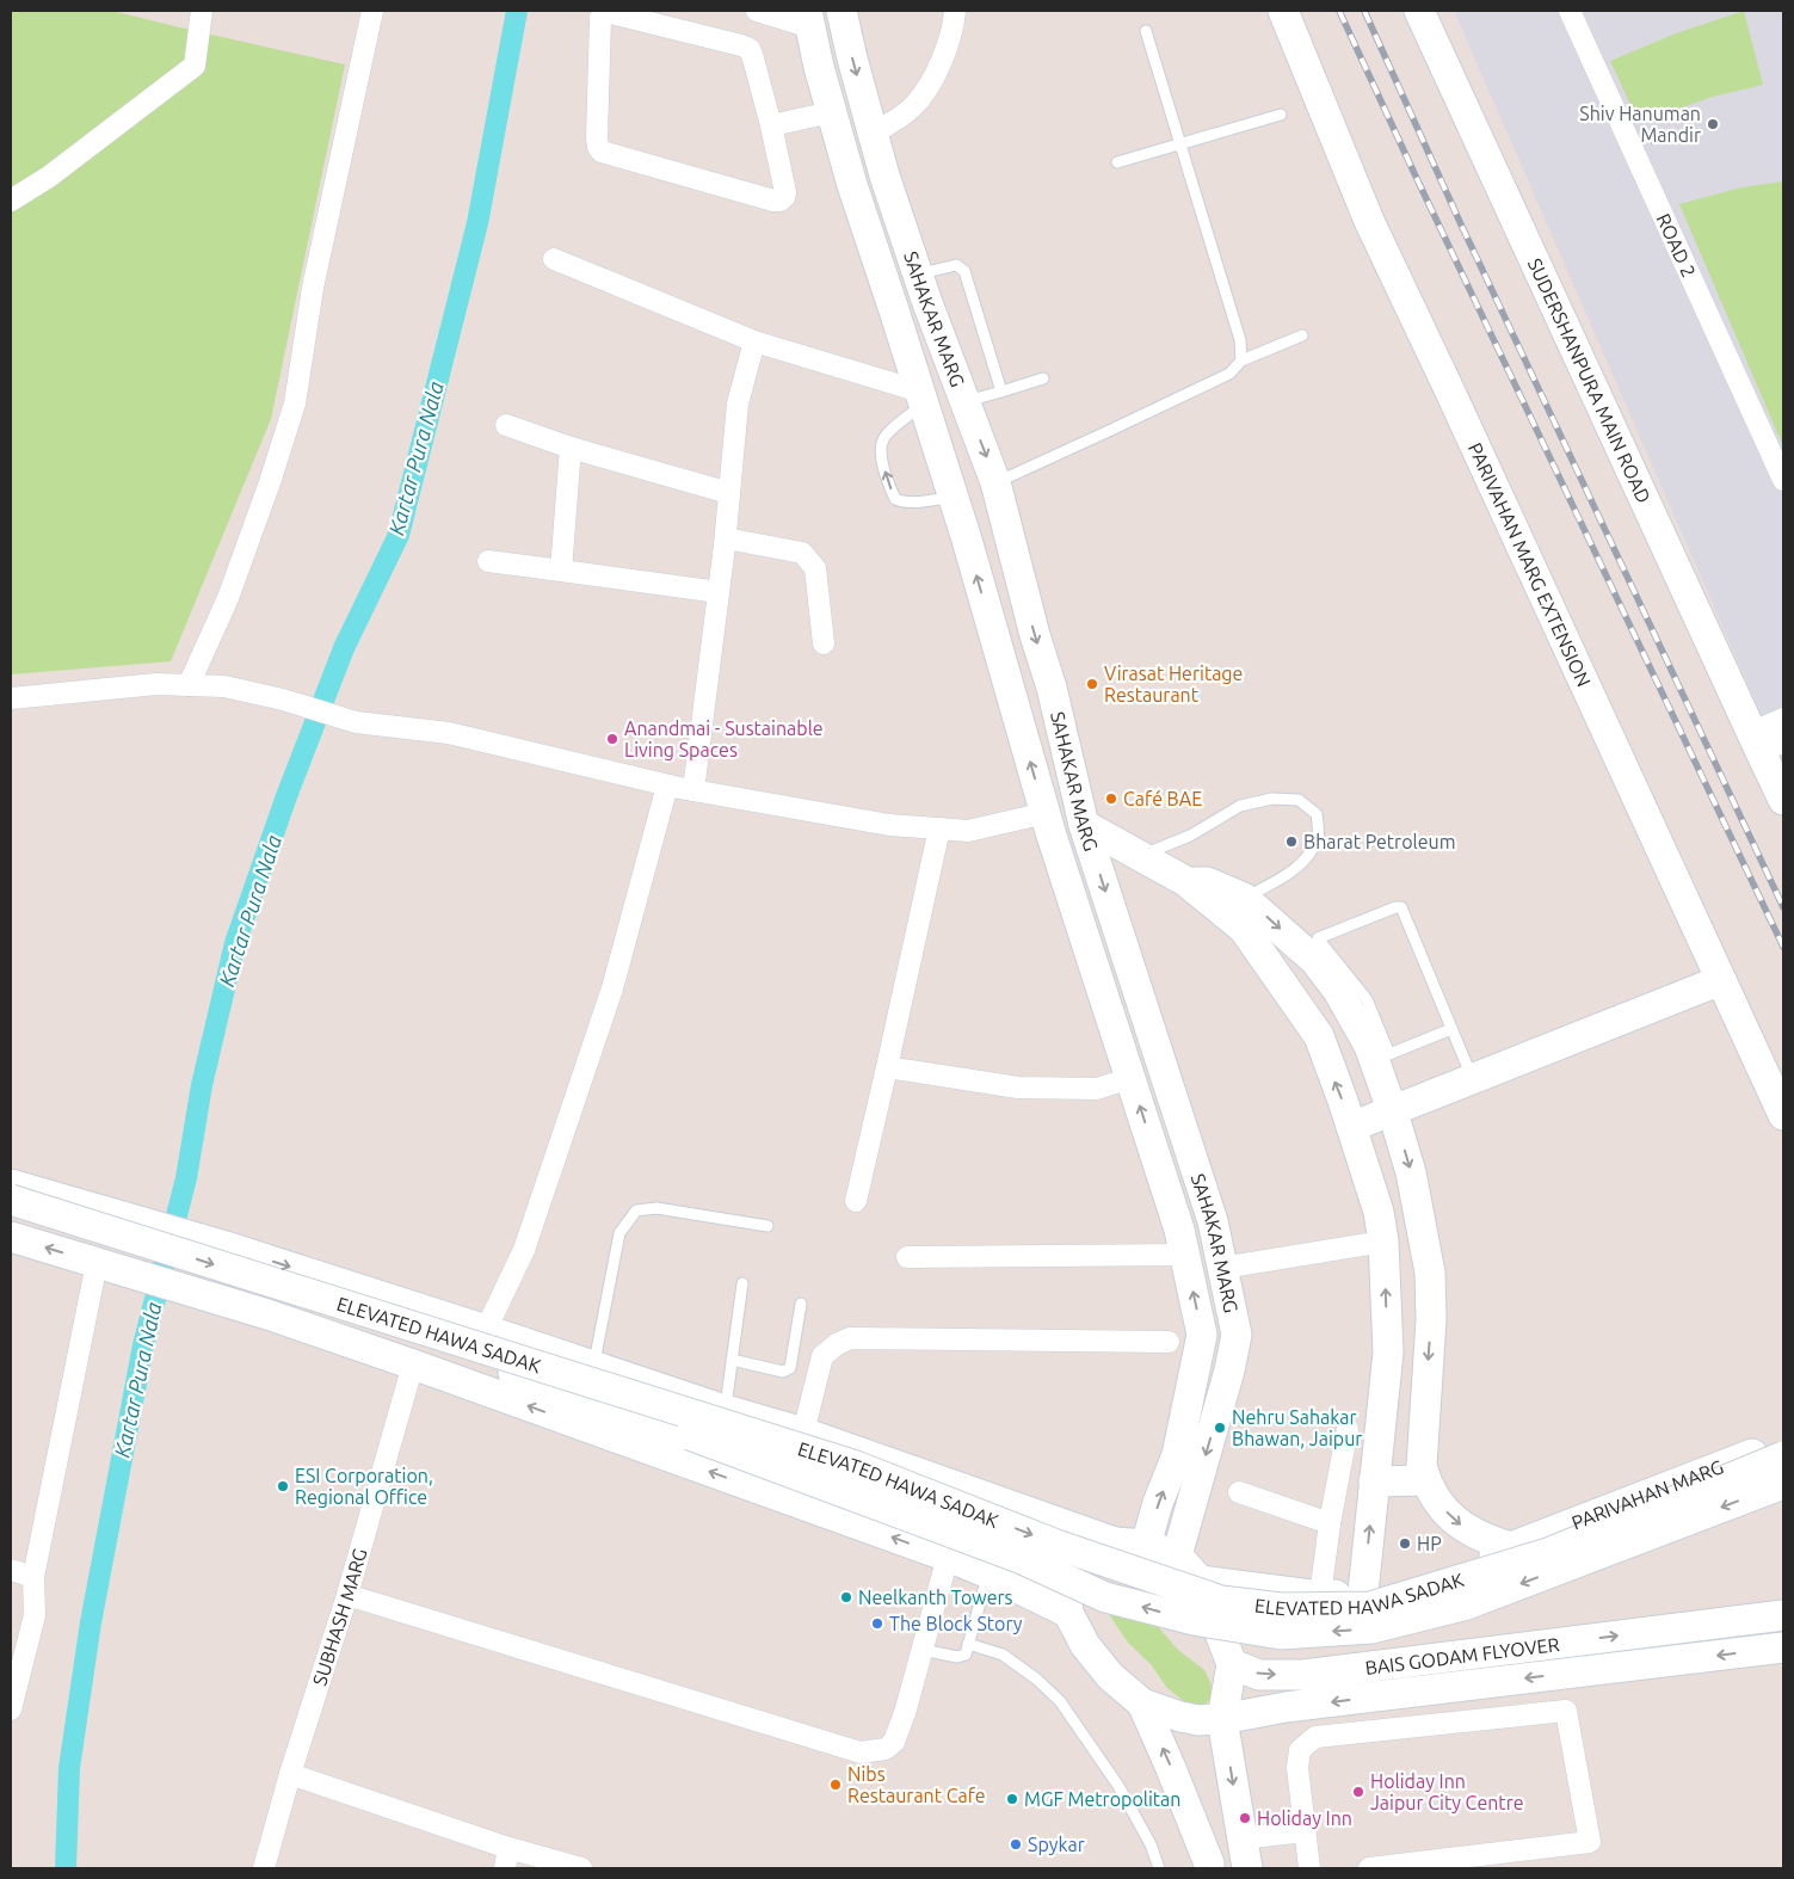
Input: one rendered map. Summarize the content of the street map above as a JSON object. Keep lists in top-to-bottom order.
{
  "streets": {
    "street": [
      "ROAD 2",
      "SAHAKAR MARG",
      "SUDERSHANPURA MAIN ROAD",
      "PARIVAHAN MARG EXTENSION",
      "ELEVATED HAWA SADAK",
      "PARIVAHAN MARG",
      "SUBHASH MARG",
      "BAIS GODAM FLYOVER"
    ]
  },
  "crossings": [
    ["SAHAKAR MARG", "BAIS GODAM FLYOVER"]
  ],
  "water": ["Kartar Pura Nala"],
  "places": [
    "Shiv Hanuman Mandir",
    "Virasat Heritage Restaurant",
    "Anandmai - Sustainable Living Spaces",
    "Café BAE",
    "Bharat Petroleum",
    "Nehru Sahakar Bhawan, Jaipur",
    "ESI Corporation, Regional Office",
    "HP",
    "Neelkanth Towers",
    "The Block Story",
    "Nibs Restaurant Cafe",
    "Holiday Inn Jaipur City Centre",
    "MGF Metropolitan",
    "Holiday Inn",
    "Spykar"
  ]
}
